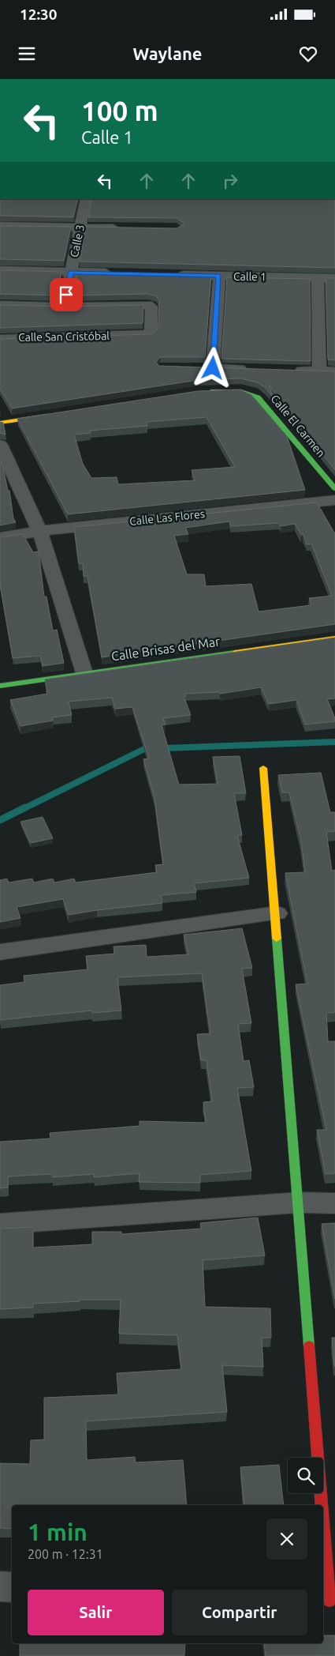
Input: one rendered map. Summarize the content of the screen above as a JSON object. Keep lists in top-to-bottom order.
{
  "streets": {
    "street": [
      "Calle 3",
      "Calle 1",
      "Calle San Cristóbal",
      "Calle El Carmen",
      "Calle Las Flores",
      "Calle Brisas del Mar"
    ]
  },
  "crossings": [
    ["Calle 3", "Calle San Cristóbal"]
  ],
  "page": {
    "status": "12:30",
    "header": "Waylane",
    "turn": ["100 m", "Calle 1"],
    "heading": ["1 min", "200 m · 12:31"],
    "buttons": ["Salir", "Compartir"]
  }
}
